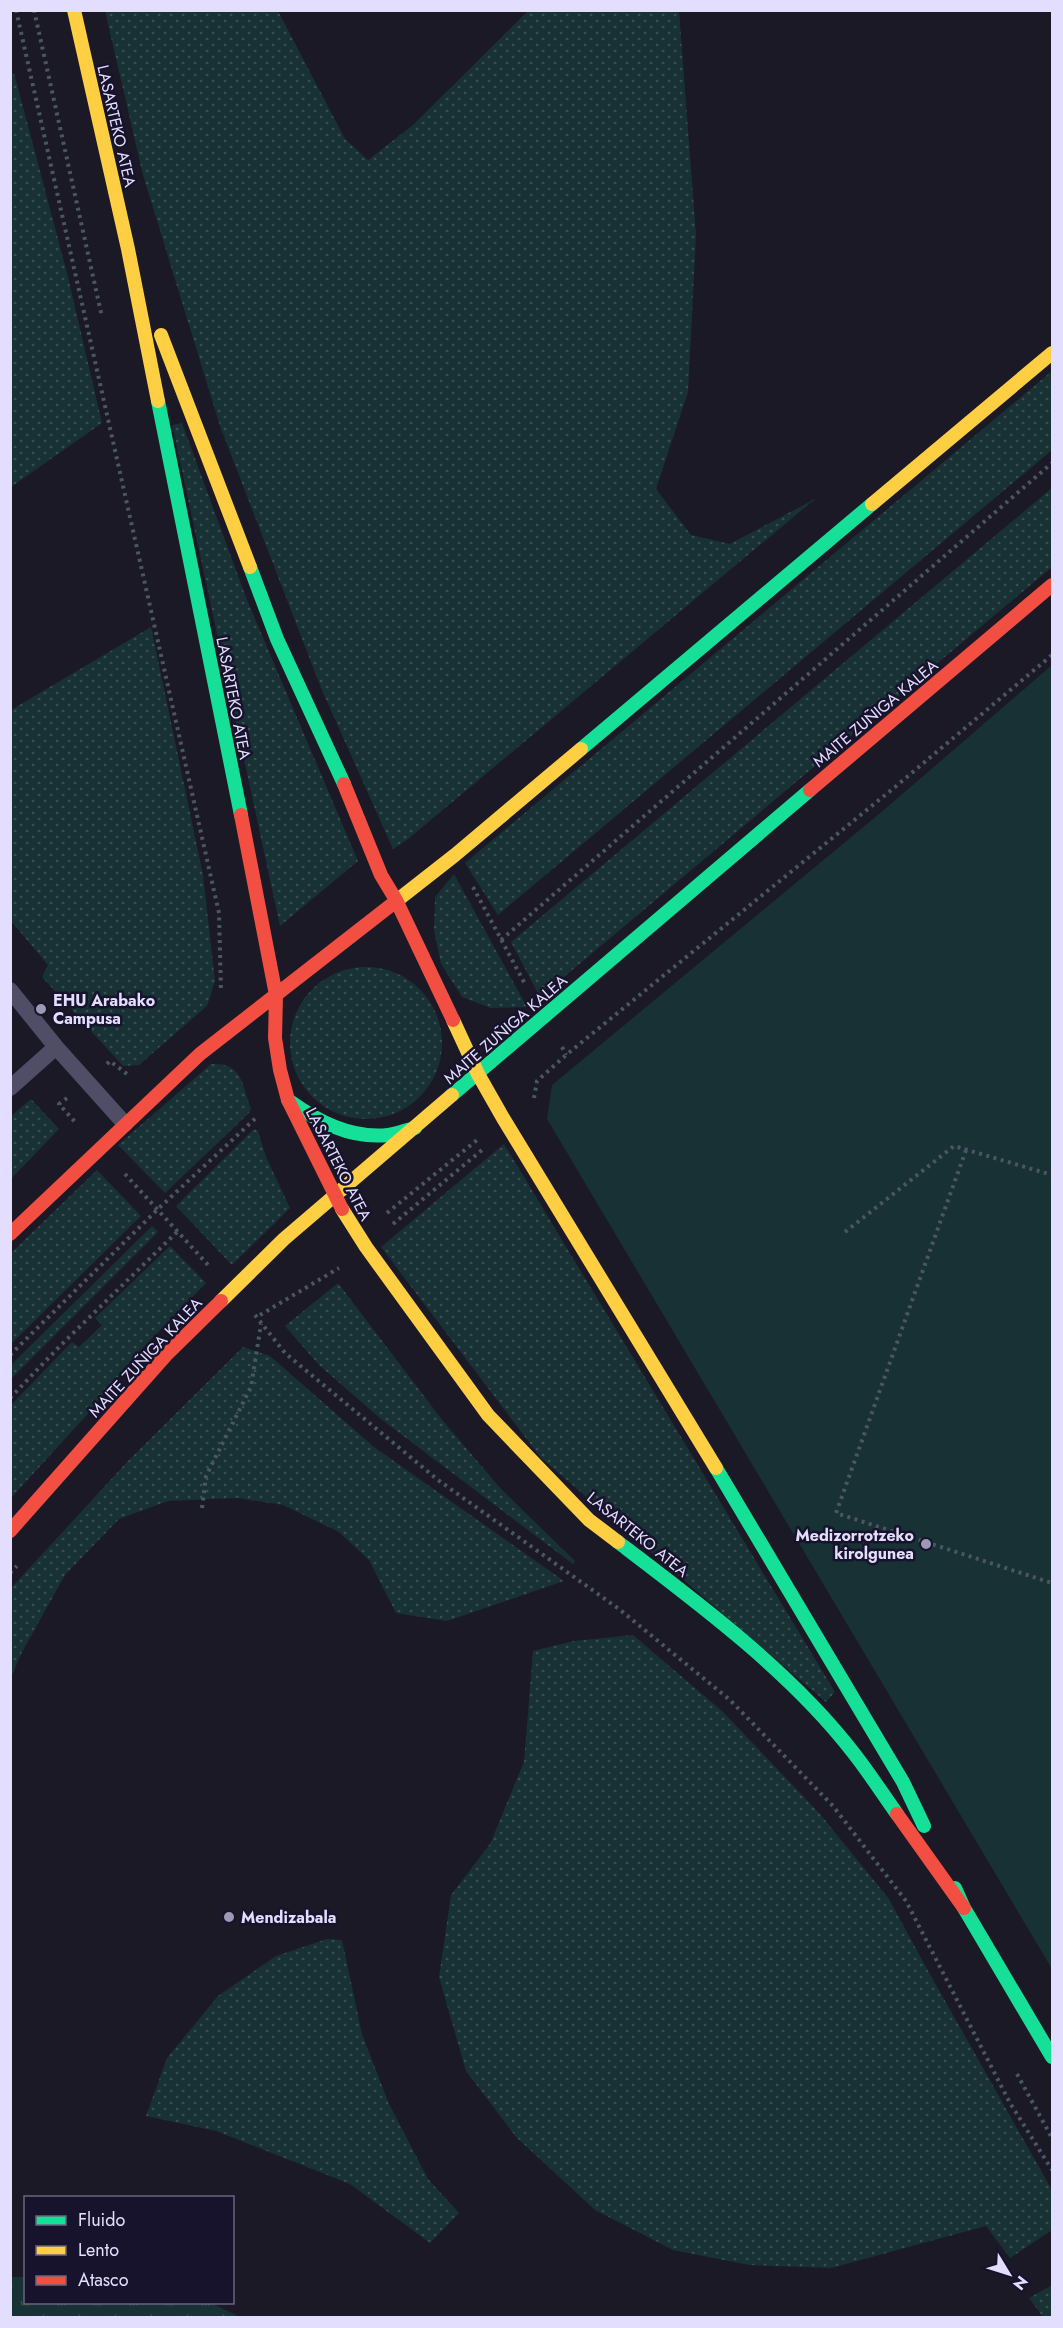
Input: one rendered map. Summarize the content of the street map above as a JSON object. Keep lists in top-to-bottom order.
{
  "streets": {
    "street": ["LASARTEKO ATEA", "MAITE ZUÑIGA KALEA"]
  },
  "crossings": [
    ["LASARTEKO ATEA", "MAITE ZUÑIGA KALEA"]
  ],
  "places": ["EHU Arabako Campusa", "Medizorrotzeko kirolgunea", "Mendizabala"],
  "legend": ["Fluido", "Lento", "Atasco"],
  "north": "bottom right"
}
